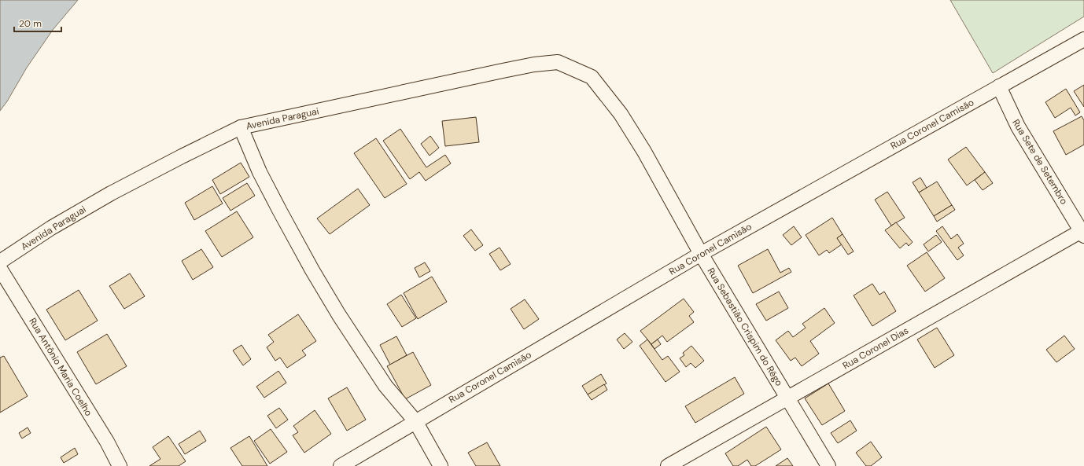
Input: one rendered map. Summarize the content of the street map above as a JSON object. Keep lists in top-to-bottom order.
{
  "streets": {
    "street": [
      "Avenida Paraguai",
      "Rua Coronel Camisão",
      "Rua Sete de Setembro",
      "Rua Sebastião Crispim do Rêgo",
      "Rua Coronel Dias",
      "Rua Antônio Maria Coelho"
    ]
  },
  "crossings": [
    ["Avenida Paraguai", "Rua Sebastião Crispim do Rêgo"],
    ["Rua Coronel Camisão", "Rua Sete de Setembro"],
    ["Rua Coronel Camisão", "Rua Sebastião Crispim do Rêgo"],
    ["Rua Sete de Setembro", "Rua Coronel Dias"],
    ["Rua Sebastião Crispim do Rêgo", "Rua Coronel Dias"]
  ],
  "scale_bar": "20 m"
}
